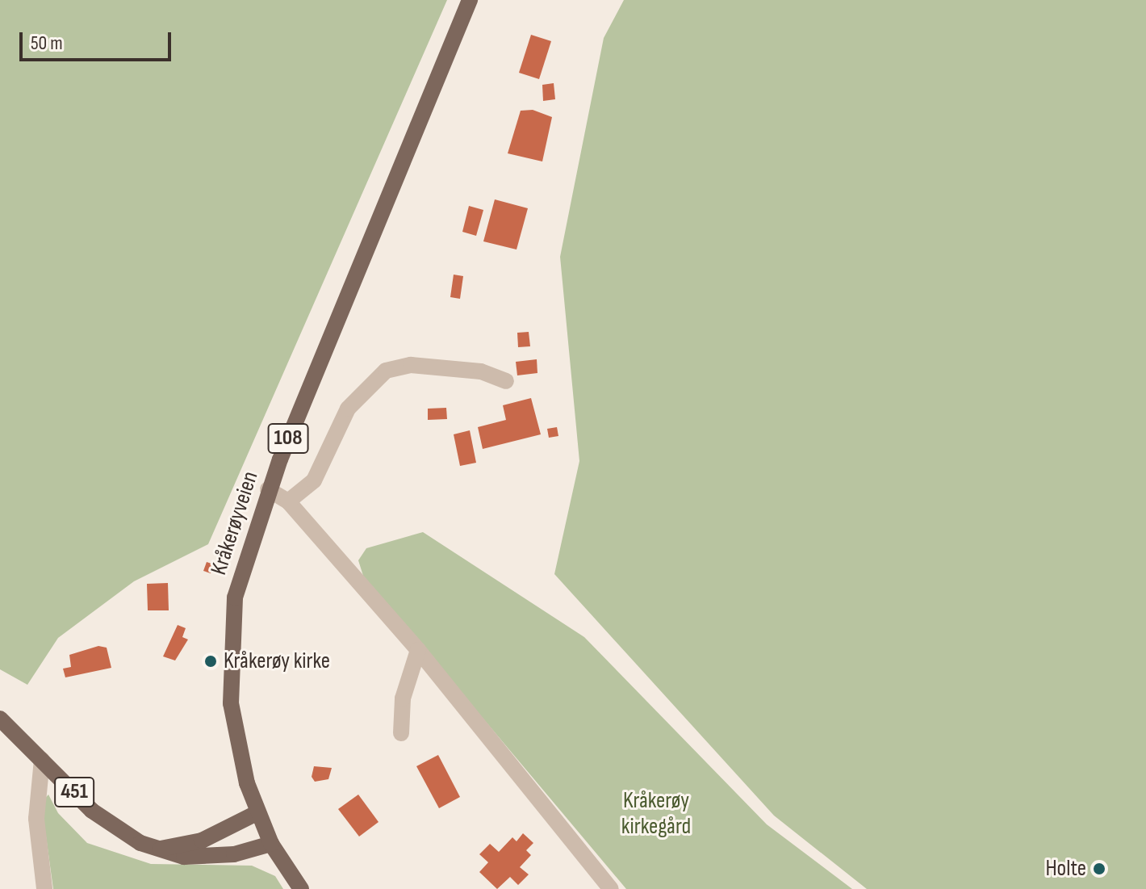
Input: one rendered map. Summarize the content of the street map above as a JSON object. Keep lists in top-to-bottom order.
{
  "streets": {
    "main road": ["108", "Kråkerøyveien", "451"]
  },
  "crossings": [
    ["Kråkerøyveien", "451"]
  ],
  "parks": ["Kråkerøy kirkegård"],
  "places": ["Kråkerøy kirke", "Holte"],
  "scale_bar": "50 m"
}
